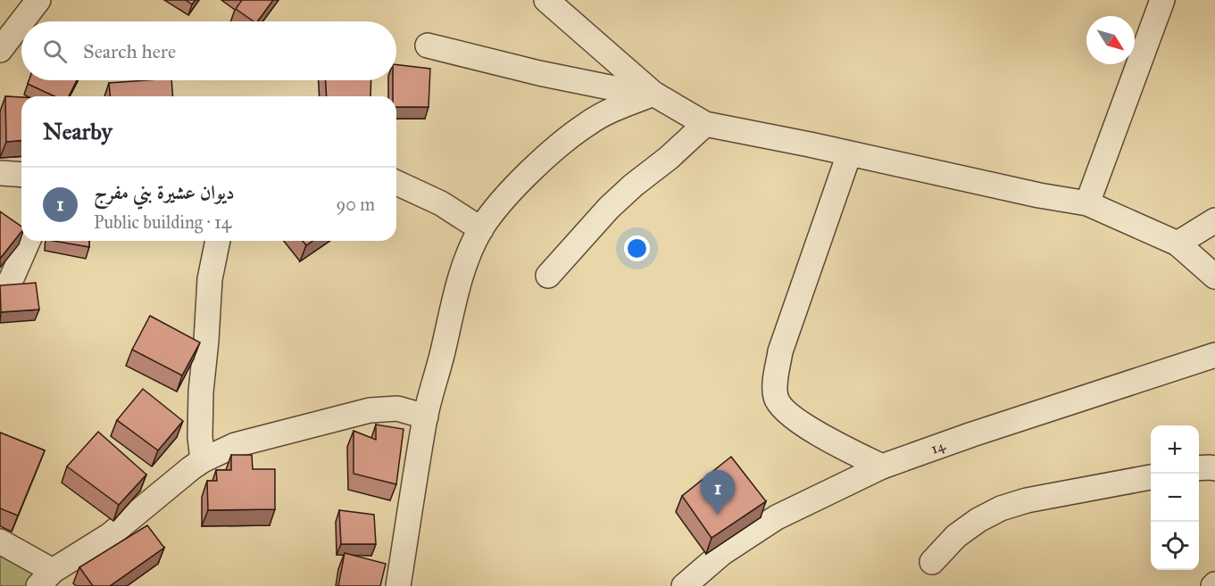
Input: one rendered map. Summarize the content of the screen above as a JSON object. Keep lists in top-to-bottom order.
{
  "streets": {
    "street": ["14"]
  },
  "north": "bottom right",
  "page": {
    "search": "Search here",
    "heading": "Nearby",
    "list": [
      {
        "mark": "1",
        "name": "ديوان عشيرة بني مفرج",
        "note": "Public building · 14",
        "value": "90 m"
      }
    ],
    "map_buttons": ["+", "−"],
    "pins": "1"
  }
}
